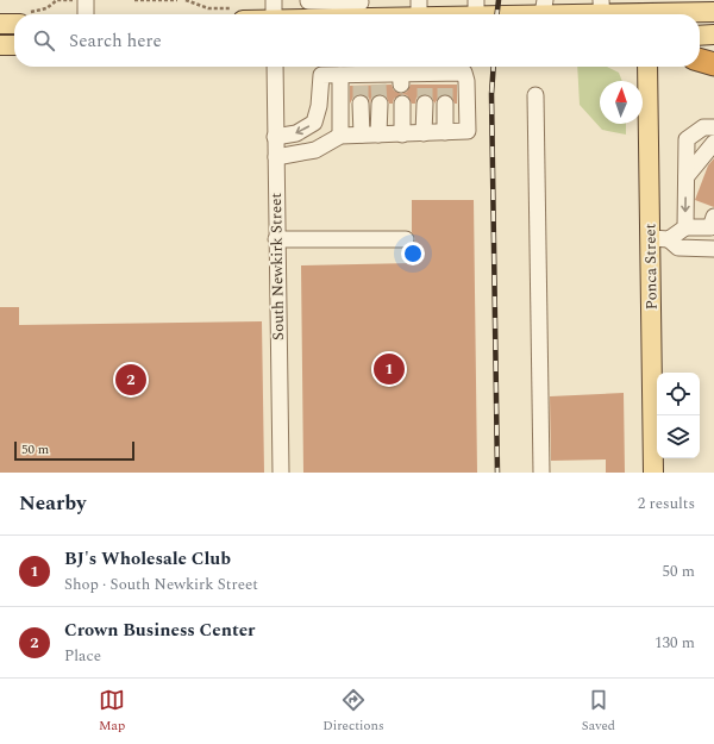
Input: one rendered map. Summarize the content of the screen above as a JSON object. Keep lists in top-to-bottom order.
{
  "streets": {
    "main road": ["Ponca Street"],
    "street": ["South Newkirk Street"]
  },
  "scale_bar": "50 m",
  "north": "top",
  "page": {
    "search": "Search here",
    "pins": ["1", "2"],
    "scale": "50 m",
    "heading": ["Nearby", "2 results"],
    "list": [
      {
        "mark": "1",
        "name": "BJ's Wholesale Club",
        "note": "Shop · South Newkirk Street",
        "value": "50 m"
      },
      {
        "mark": "2",
        "name": "Crown Business Center",
        "note": "Place",
        "value": "130 m"
      }
    ],
    "nav": ["Map", "Directions", "Saved"]
  }
}
